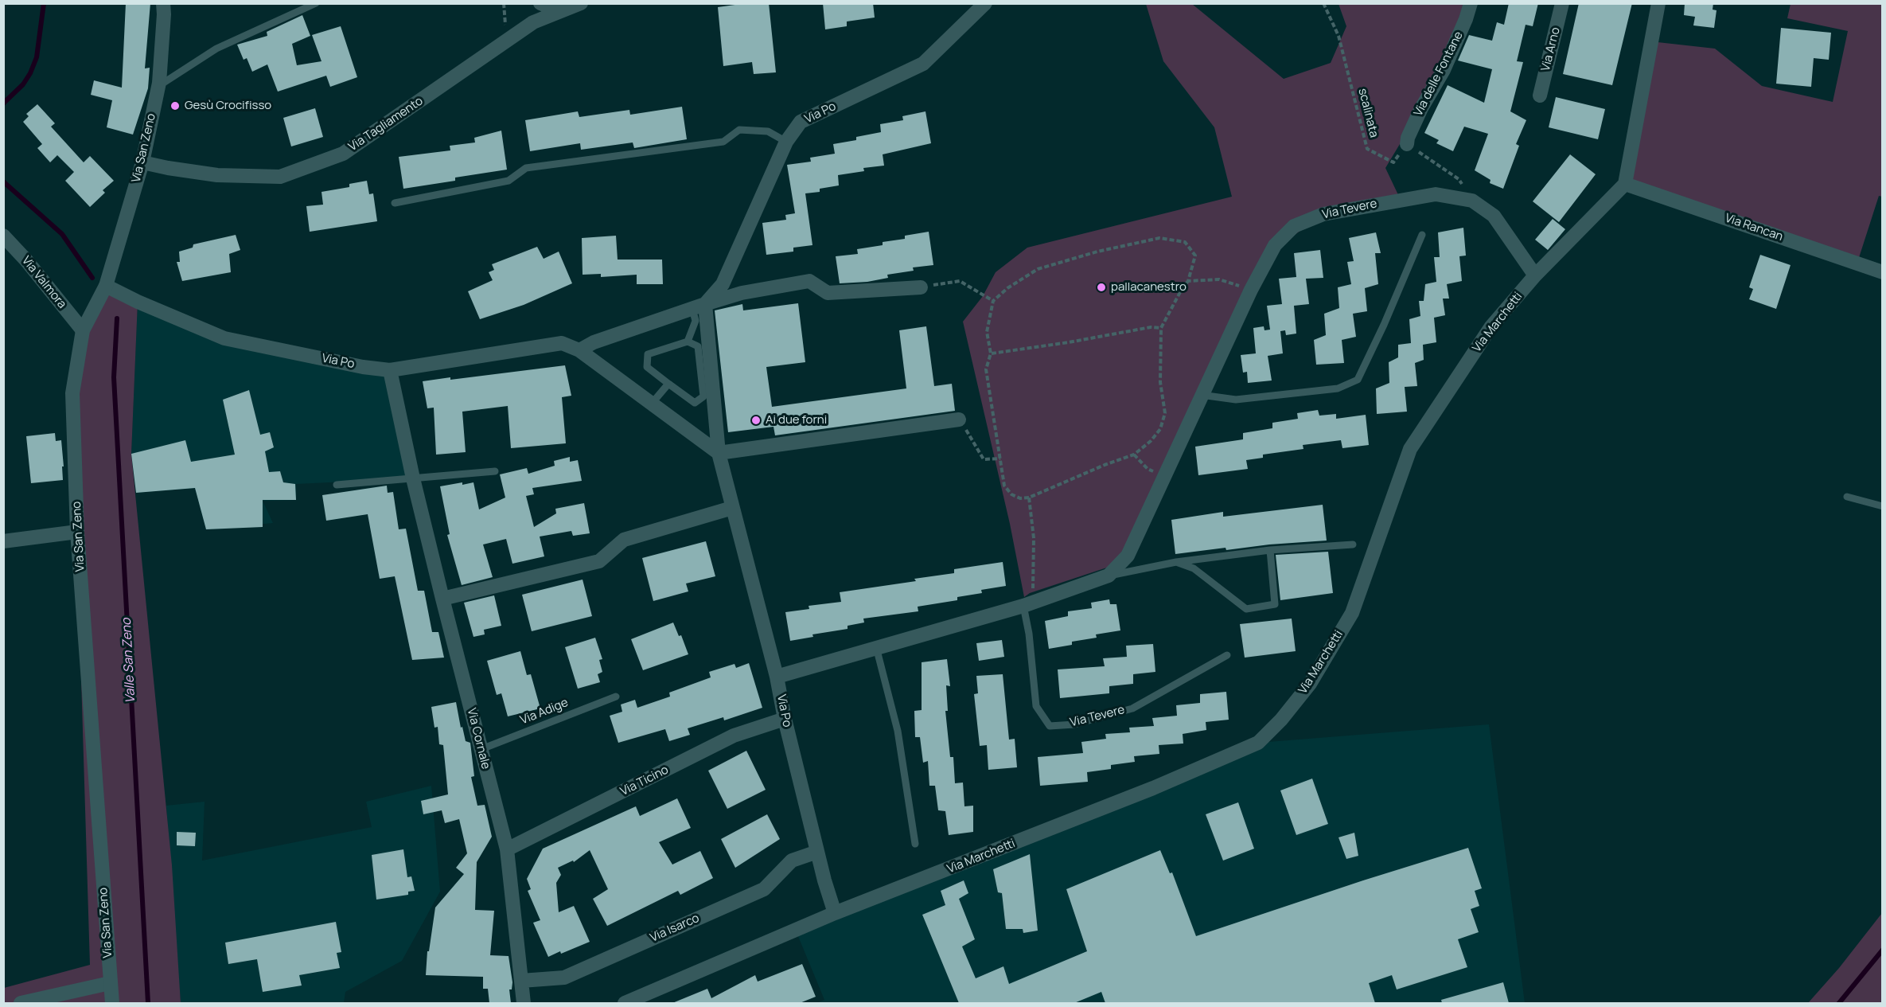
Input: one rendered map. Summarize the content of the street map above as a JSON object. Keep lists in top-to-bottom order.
{
  "streets": {
    "street": [
      "Via Arno",
      "Via delle Fontane",
      "Via Po",
      "Via Tagliamento",
      "Via San Zeno",
      "Via Tevere",
      "Via Rancan",
      "Via Valmora",
      "Via Marchetti",
      "Via Cornale",
      "Via Ticino",
      "Via Isarco"
    ],
    "lane": ["Via Adige"],
    "path": ["scalinata"]
  },
  "crossings": [
    ["Via delle Fontane", "scalinata"],
    ["Via Po", "Via San Zeno"],
    ["Via Po", "Via Tevere"],
    ["Via Po", "Via Marchetti"],
    ["Via Po", "Via Cornale"],
    ["Via Po", "Via Ticino"],
    ["Via Po", "Via Isarco"],
    ["Via Tagliamento", "Via San Zeno"],
    ["Via San Zeno", "Via Valmora"],
    ["Via Tevere", "Via Marchetti"],
    ["Via Rancan", "Via Marchetti"],
    ["Via Adige", "Via Cornale"],
    ["Via Cornale", "Via Ticino"],
    ["Via Cornale", "Via Isarco"]
  ],
  "water": ["Valle San Zeno"],
  "places": ["Gesù Crocifisso", "pallacanestro", "Ai due forni"]
}
